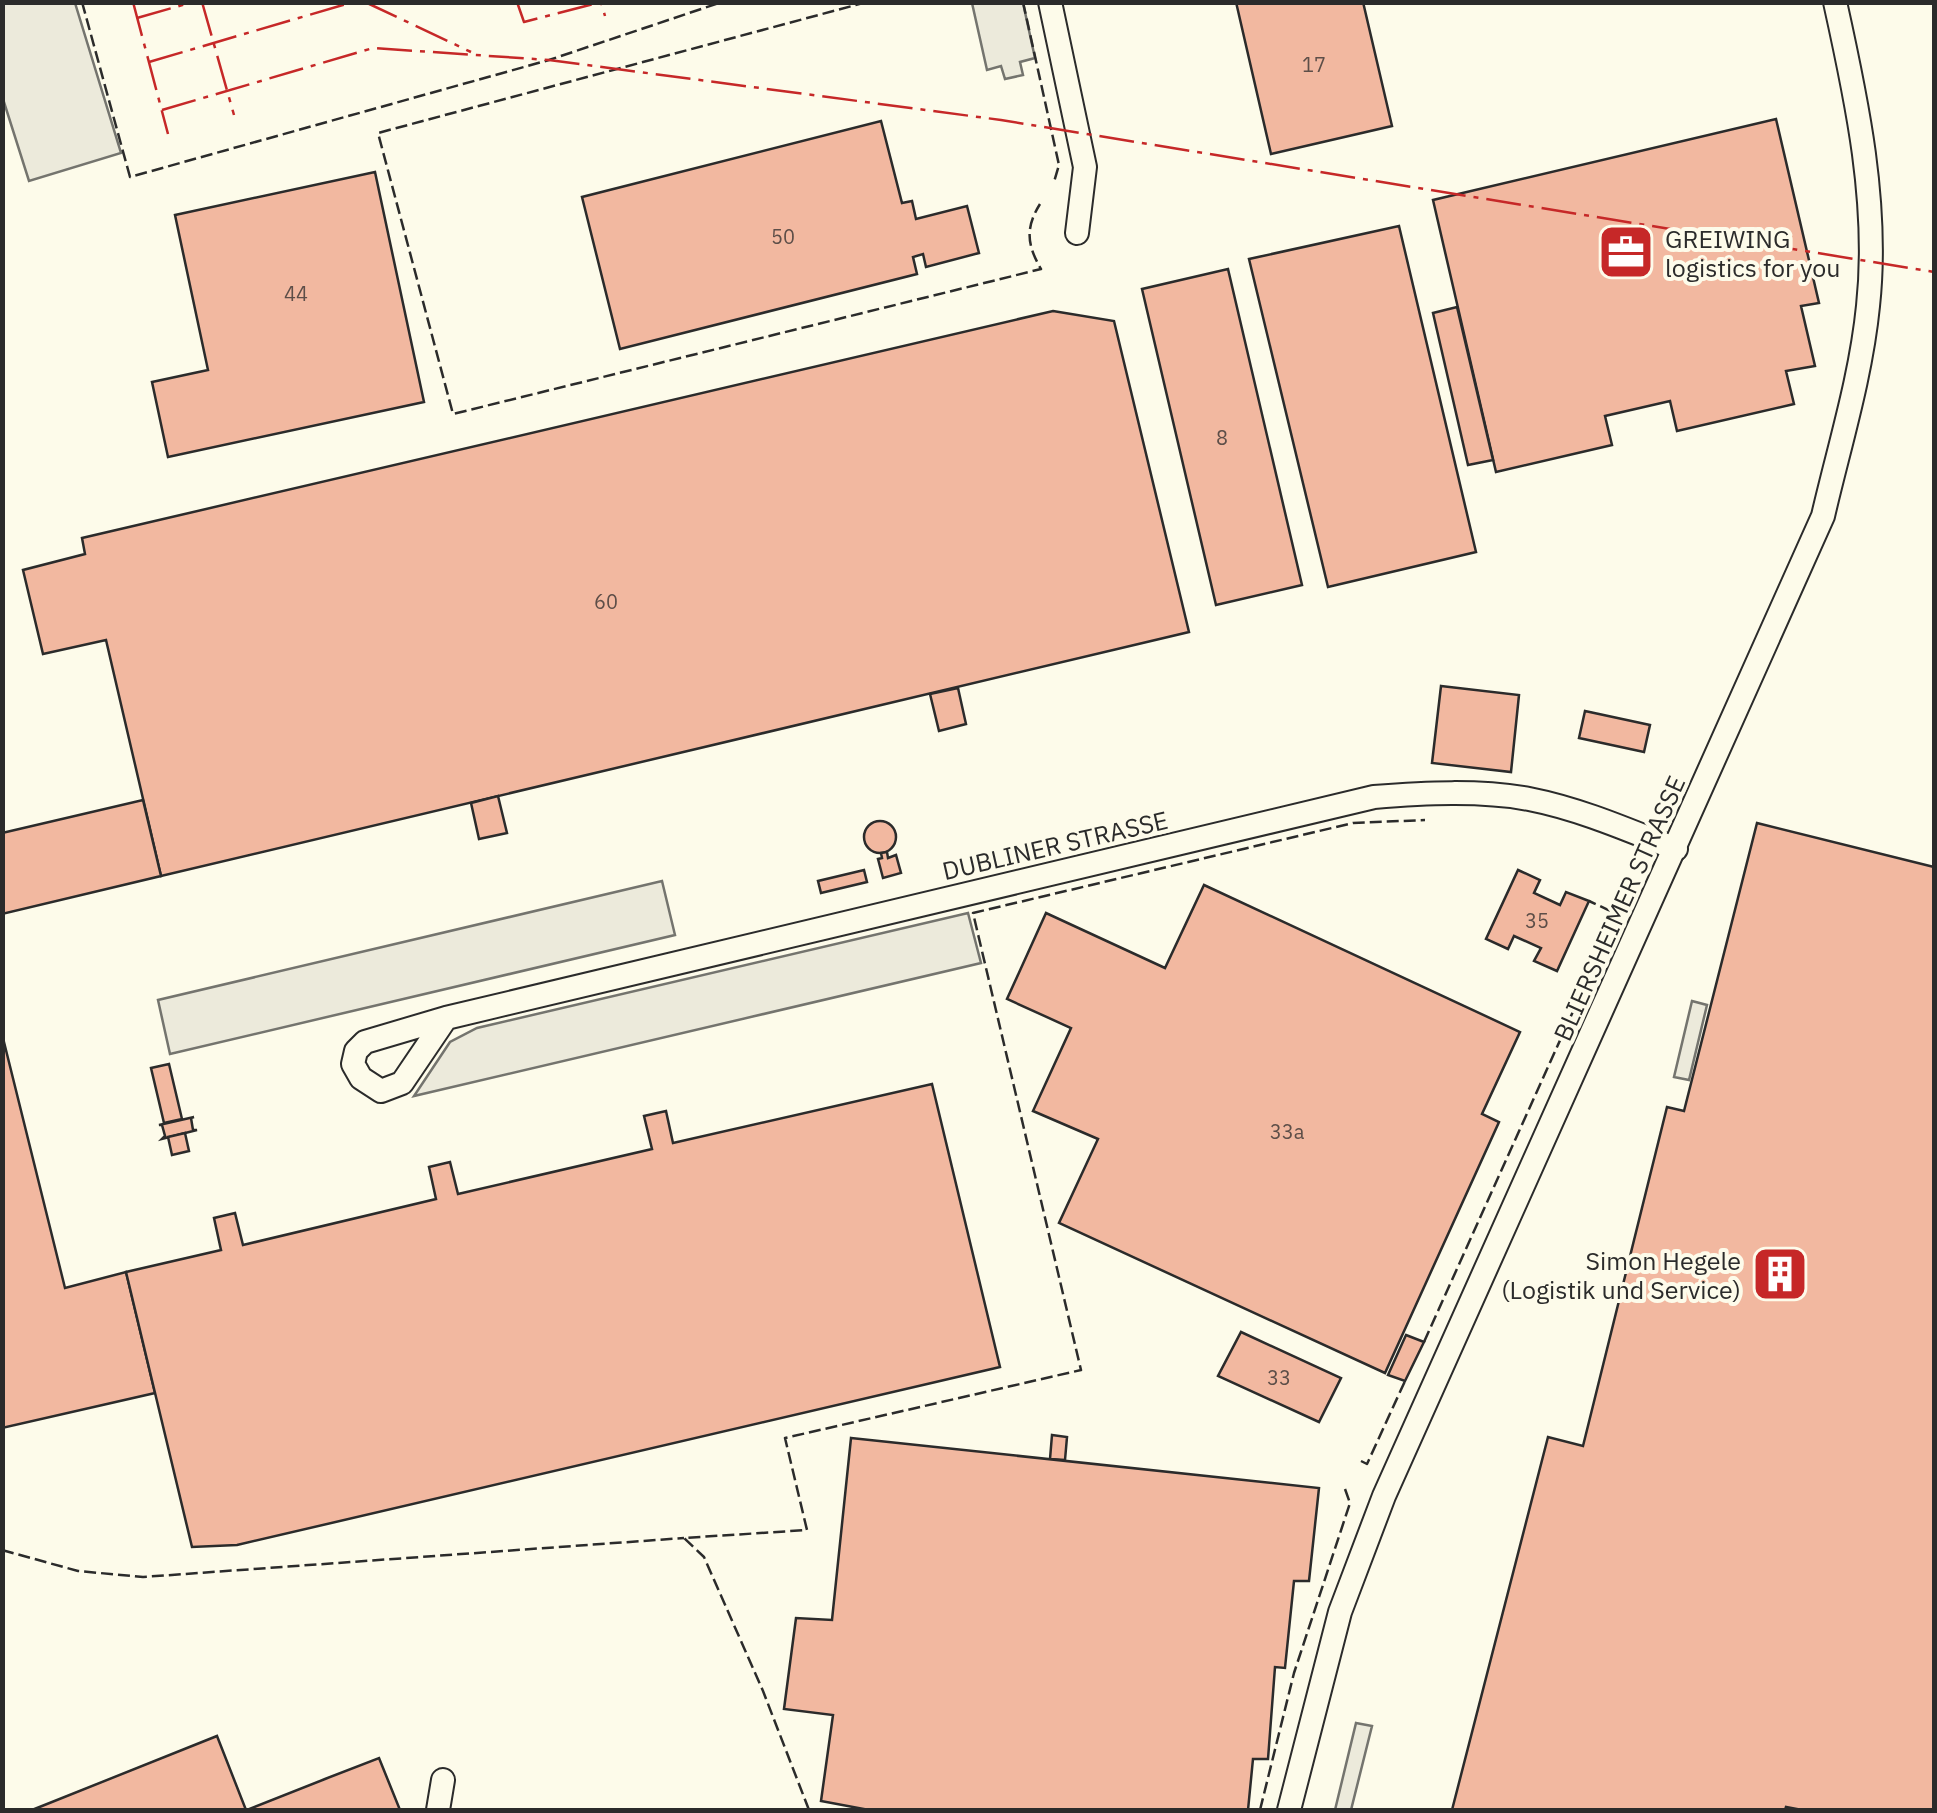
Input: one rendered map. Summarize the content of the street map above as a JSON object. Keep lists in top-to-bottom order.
{
  "streets": {
    "street": ["DUBLINER STRASSE", "BLIERSHEIMER STRASSE"]
  },
  "crossings": [
    ["DUBLINER STRASSE", "BLIERSHEIMER STRASSE"]
  ],
  "places": {
    "office": ["GREIWING logistics for you"],
    "building": ["Simon Hegele (Logistik und Service)"]
  },
  "house_numbers": [
    "17",
    "50",
    "44",
    "8",
    "60",
    "35",
    "33a",
    "33"
  ]
}
